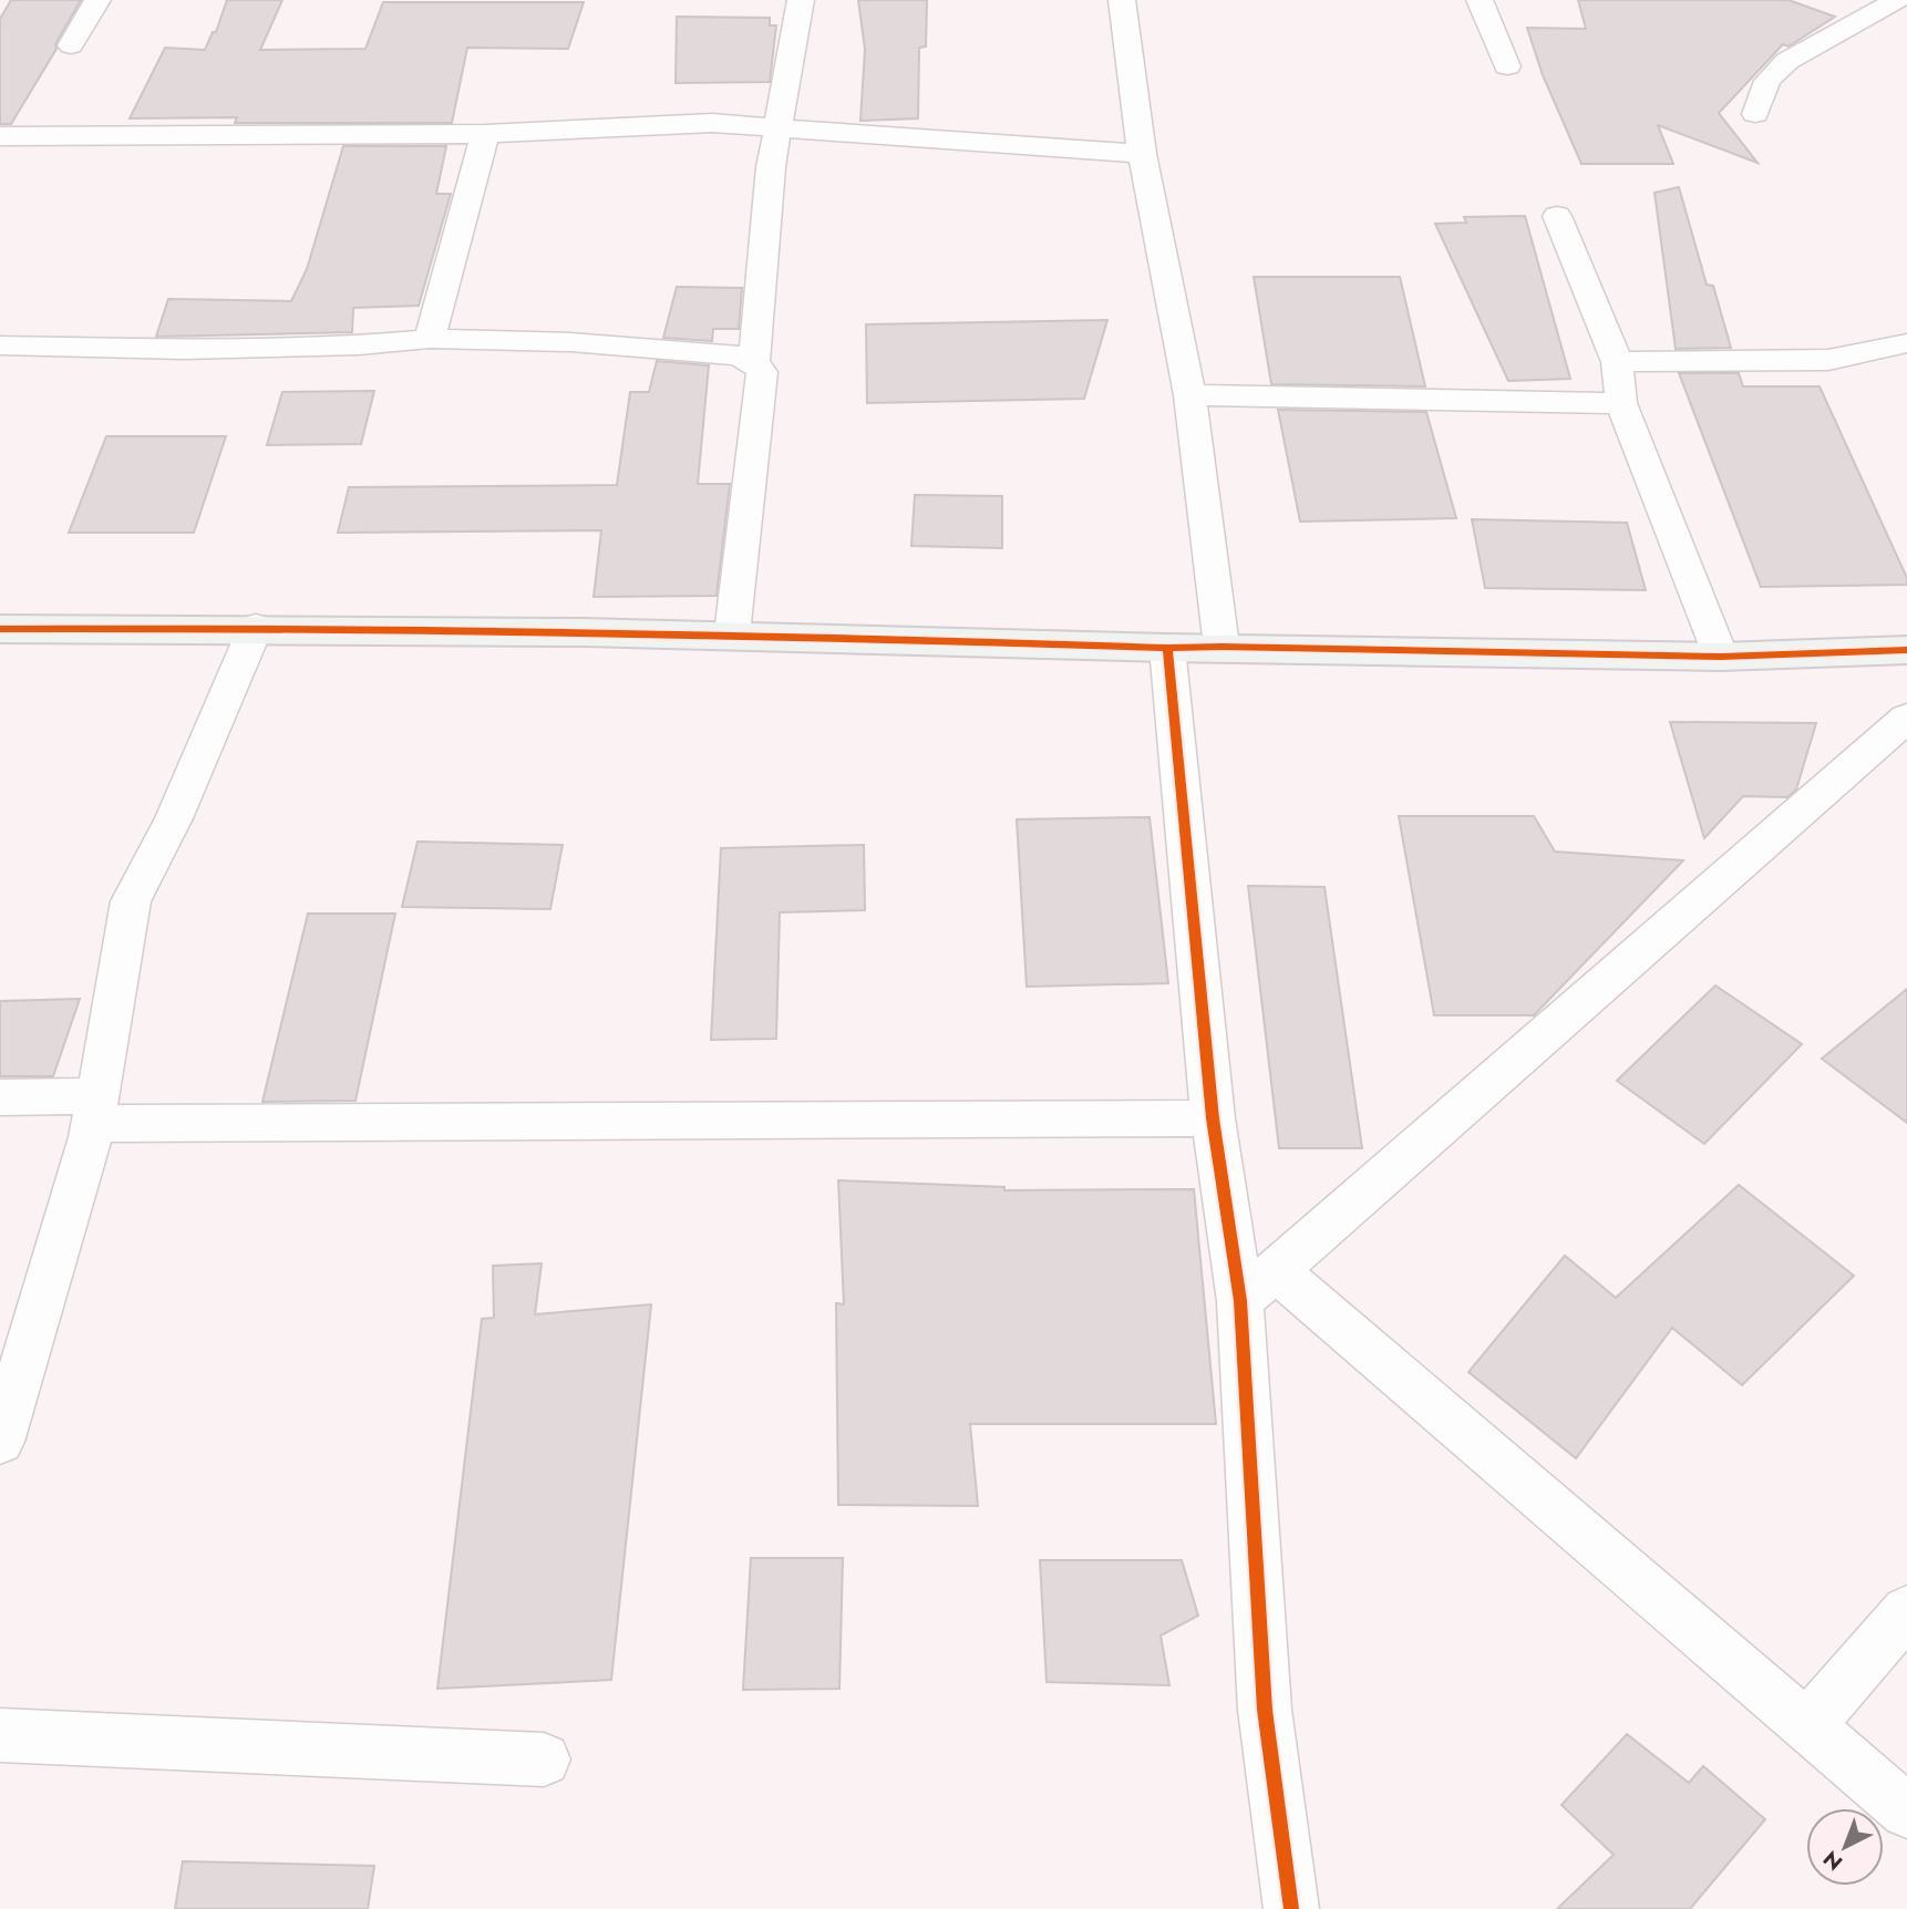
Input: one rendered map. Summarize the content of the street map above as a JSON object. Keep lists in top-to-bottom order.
{
  "north": "bottom left"
}
